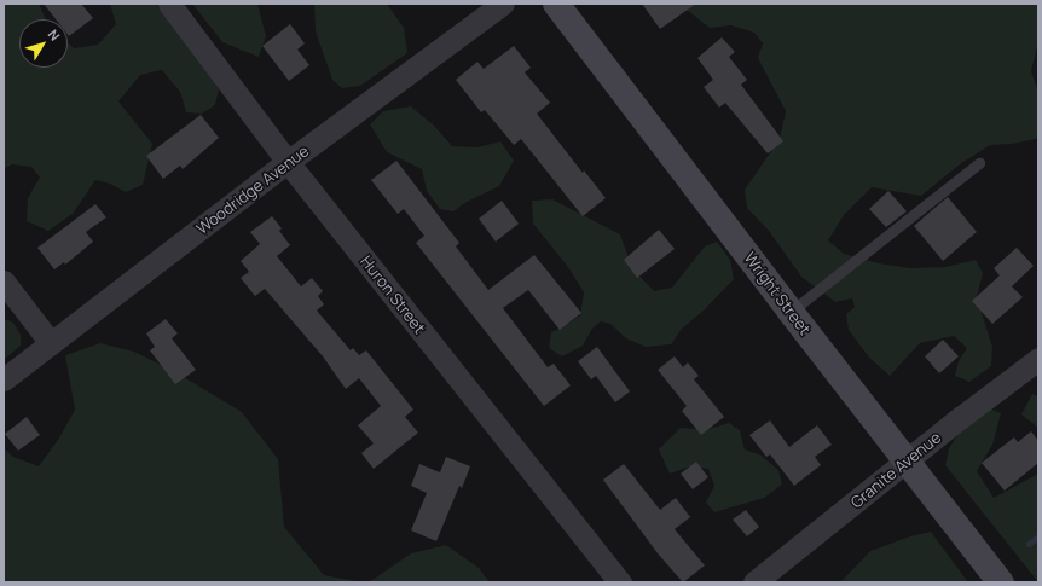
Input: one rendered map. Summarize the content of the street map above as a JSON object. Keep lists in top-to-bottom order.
{
  "streets": {
    "main road": ["Wright Street"],
    "street": ["Woodridge Avenue", "Huron Street", "Granite Avenue"]
  },
  "crossings": [
    ["Woodridge Avenue", "Huron Street"],
    ["Wright Street", "Granite Avenue"]
  ],
  "north": "top right"
}
